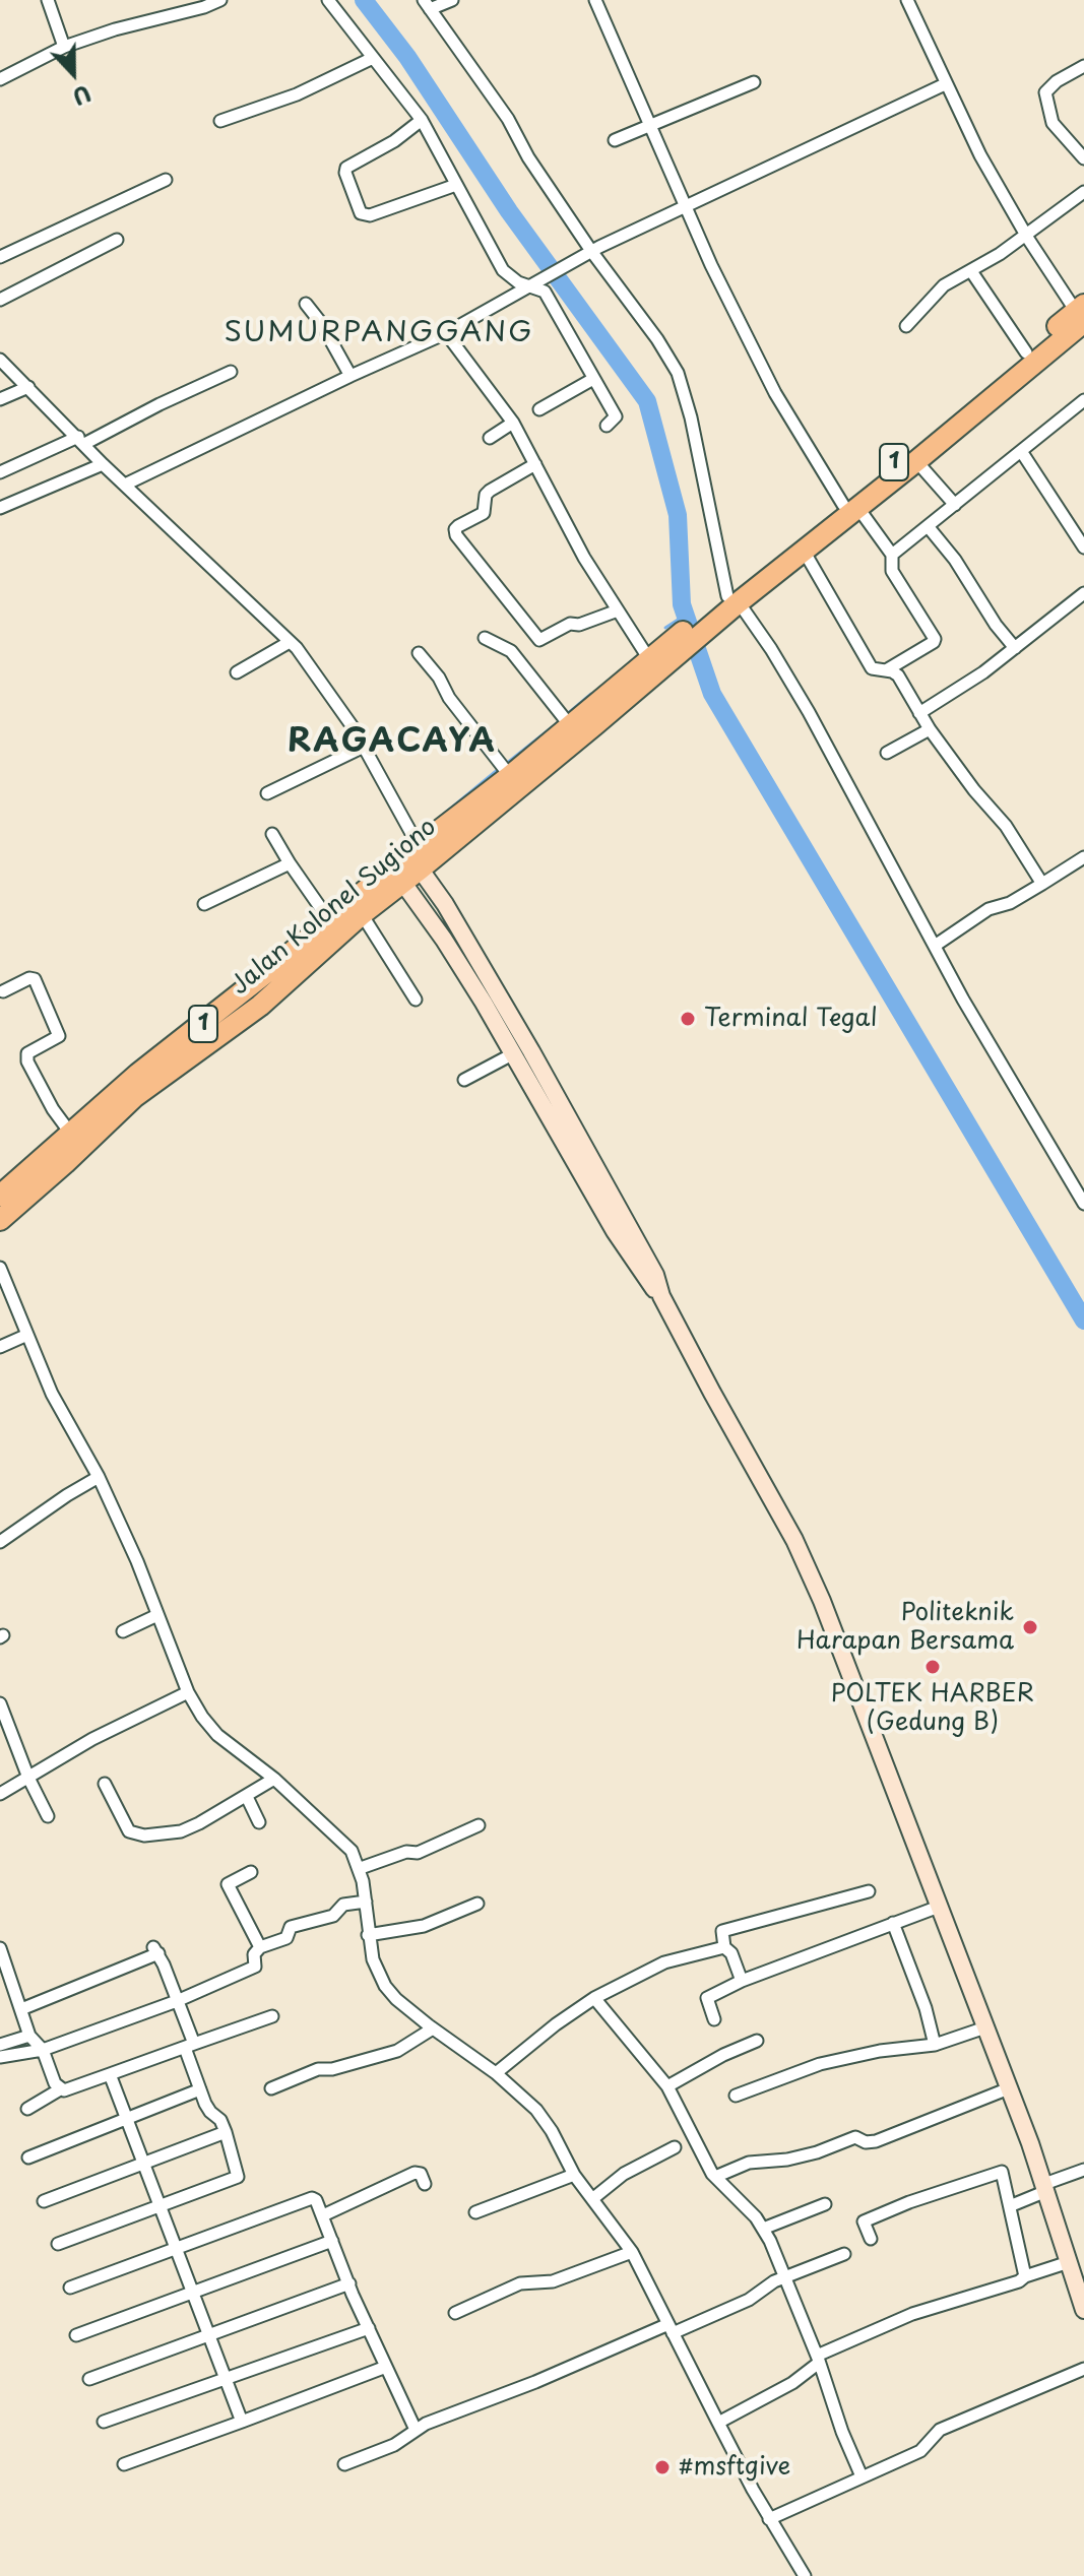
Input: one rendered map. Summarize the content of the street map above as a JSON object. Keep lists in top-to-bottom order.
{
  "streets": {
    "highway": ["1", "Jalan Kolonel Sugiono"]
  },
  "crossings": [
    ["1", "Jalan Kolonel Sugiono"]
  ],
  "districts": ["SUMURPANGGANG", "RAGACAYA"],
  "places": [
    "Terminal Tegal",
    "Politeknik Harapan Bersama",
    "POLTEK HARBER (Gedung B)",
    "#msftgive"
  ],
  "north": "bottom"
}
